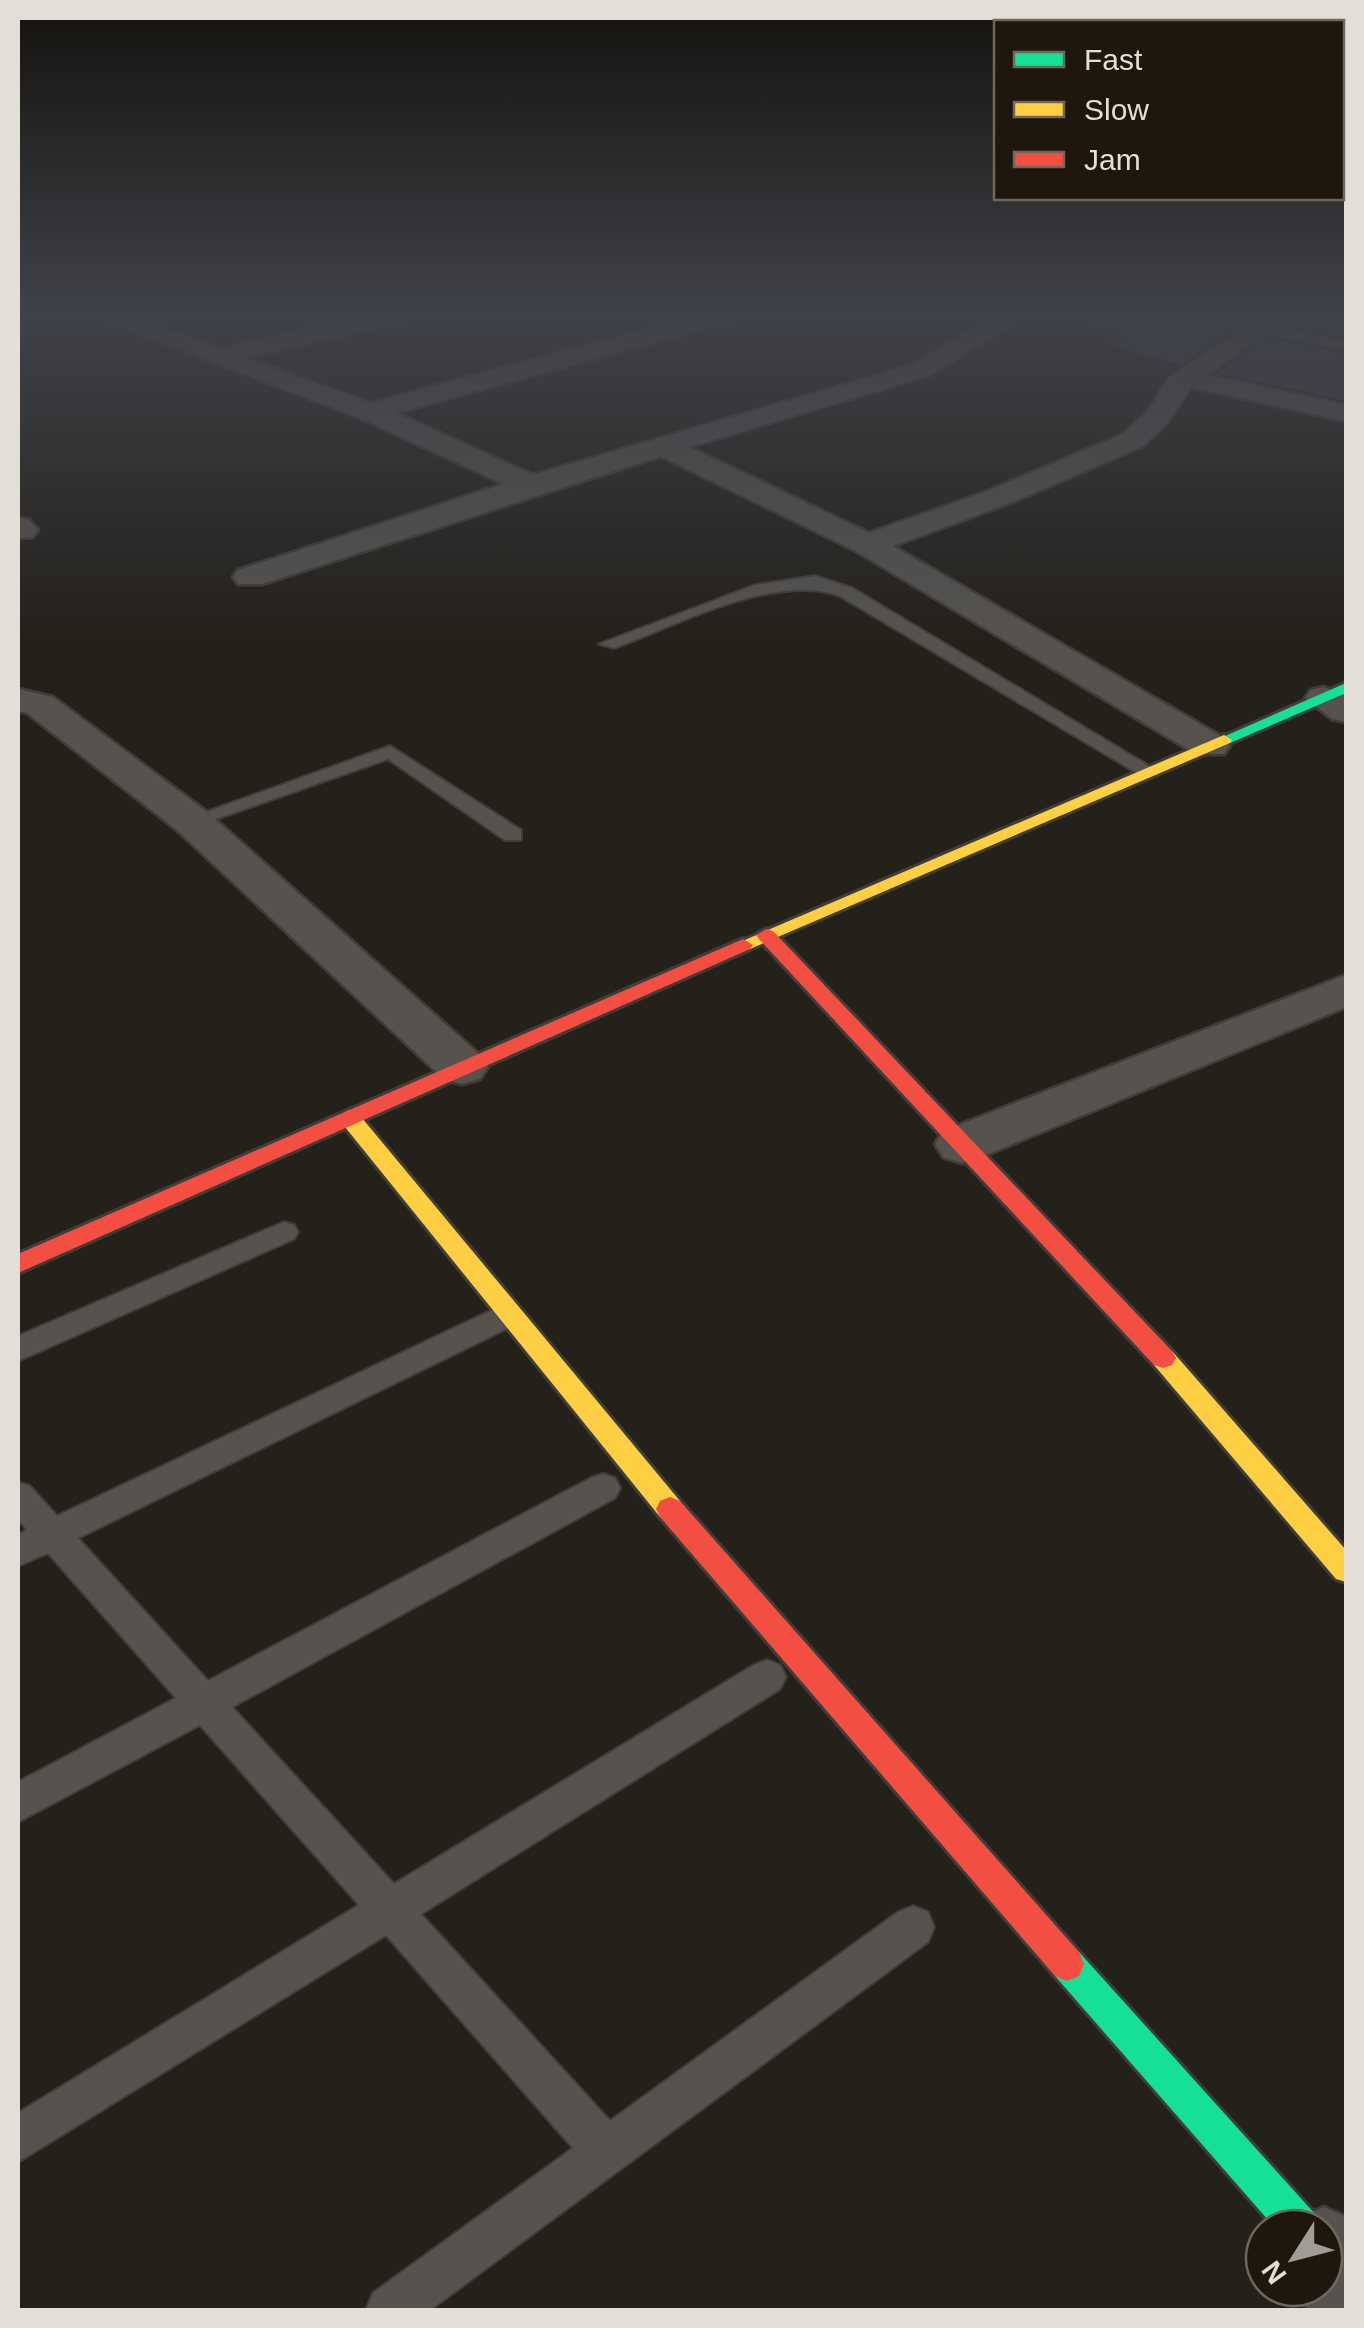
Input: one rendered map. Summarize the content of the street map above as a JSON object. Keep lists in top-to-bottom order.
{
  "legend": ["Fast", "Slow", "Jam"],
  "north": "bottom left"
}
